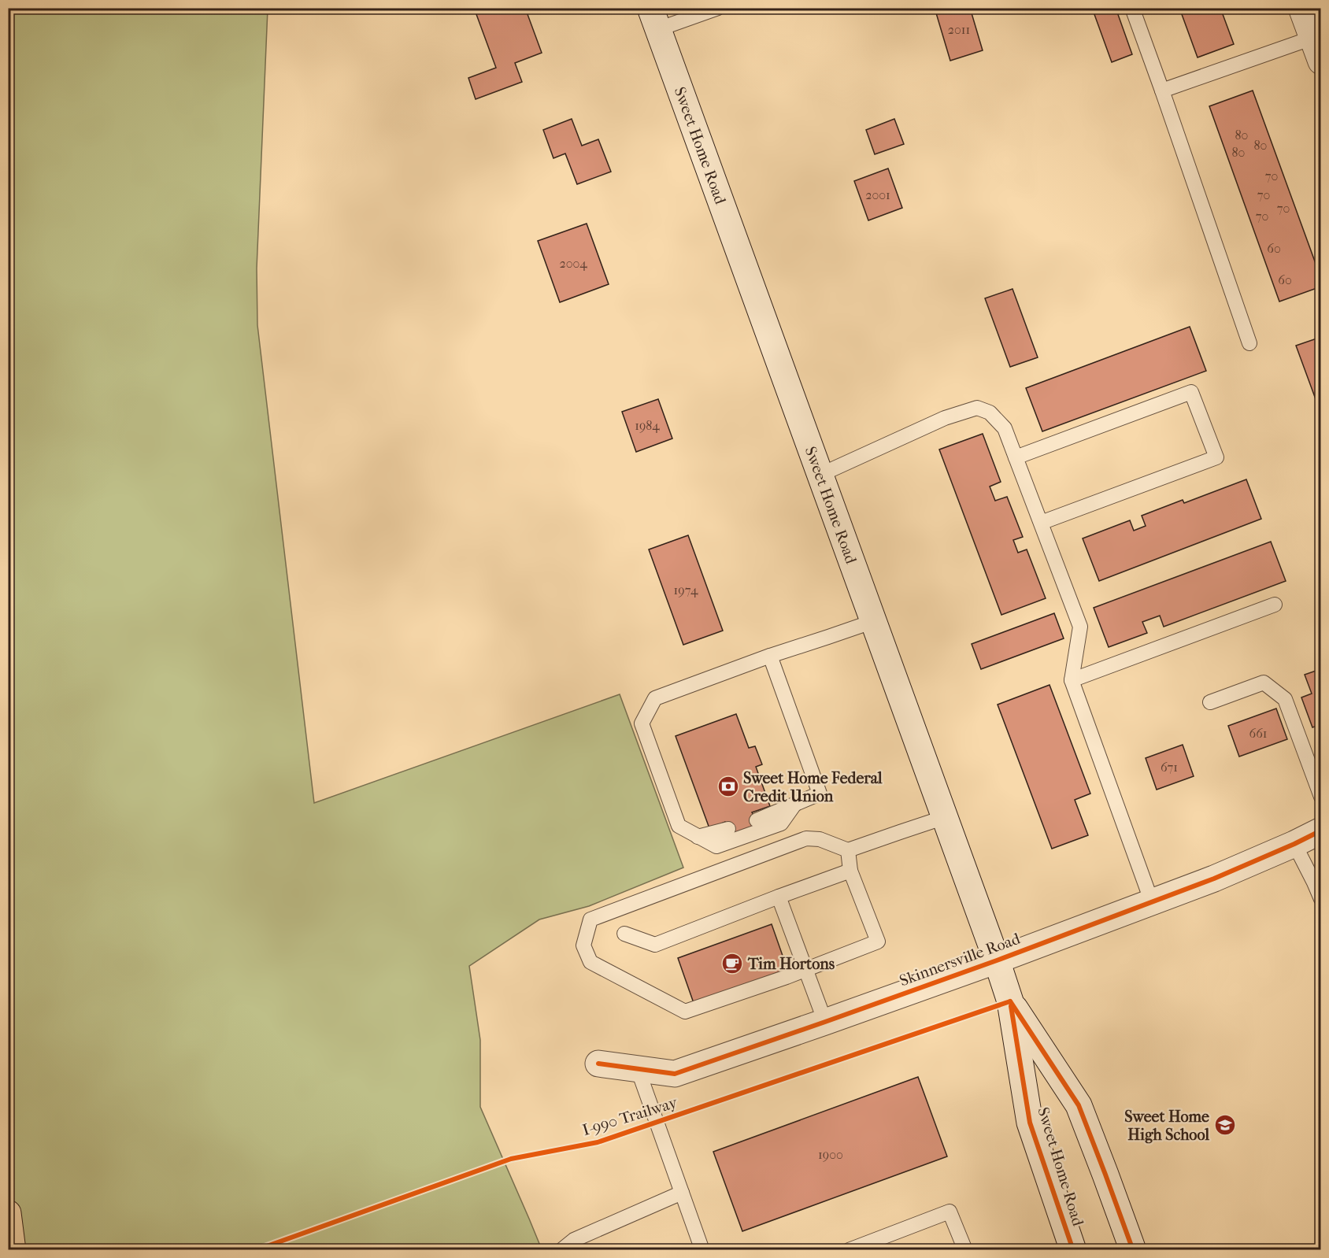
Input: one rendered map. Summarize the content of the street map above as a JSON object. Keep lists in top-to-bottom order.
{
  "streets": {
    "main road": ["Sweet Home Road", "Skinnersville Road"],
    "cycle path": ["I-990 Trailway"]
  },
  "crossings": [
    ["Sweet Home Road", "Skinnersville Road"]
  ],
  "places": {
    "bank": ["Sweet Home Federal Credit Union"],
    "cafe": ["Tim Hortons"],
    "school or university": ["Sweet Home High School"]
  },
  "house_numbers": [
    "2011",
    "80",
    "80",
    "80",
    "70",
    "2001",
    "70",
    "70",
    "70",
    "60",
    "2004",
    "60",
    "1984",
    "1974",
    "661",
    "671",
    "1900"
  ]
}
